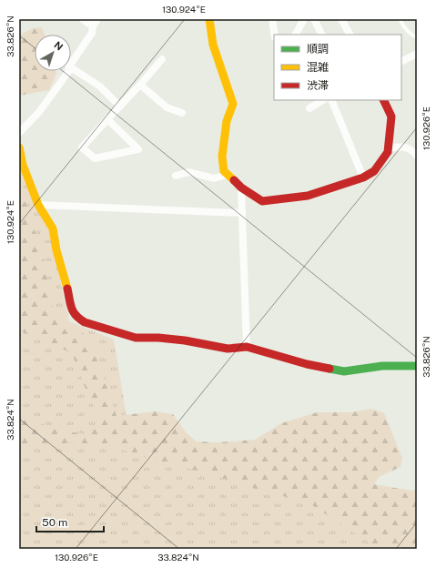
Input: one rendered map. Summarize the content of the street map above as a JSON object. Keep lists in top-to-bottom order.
{
  "legend": ["順調", "混雑", "渋滞"],
  "scale_bar": "50 m",
  "north": "top right",
  "coordinates": [
    "130.924°E",
    "33.826°N",
    "130.926°E",
    "33.824°N"
  ]
}
